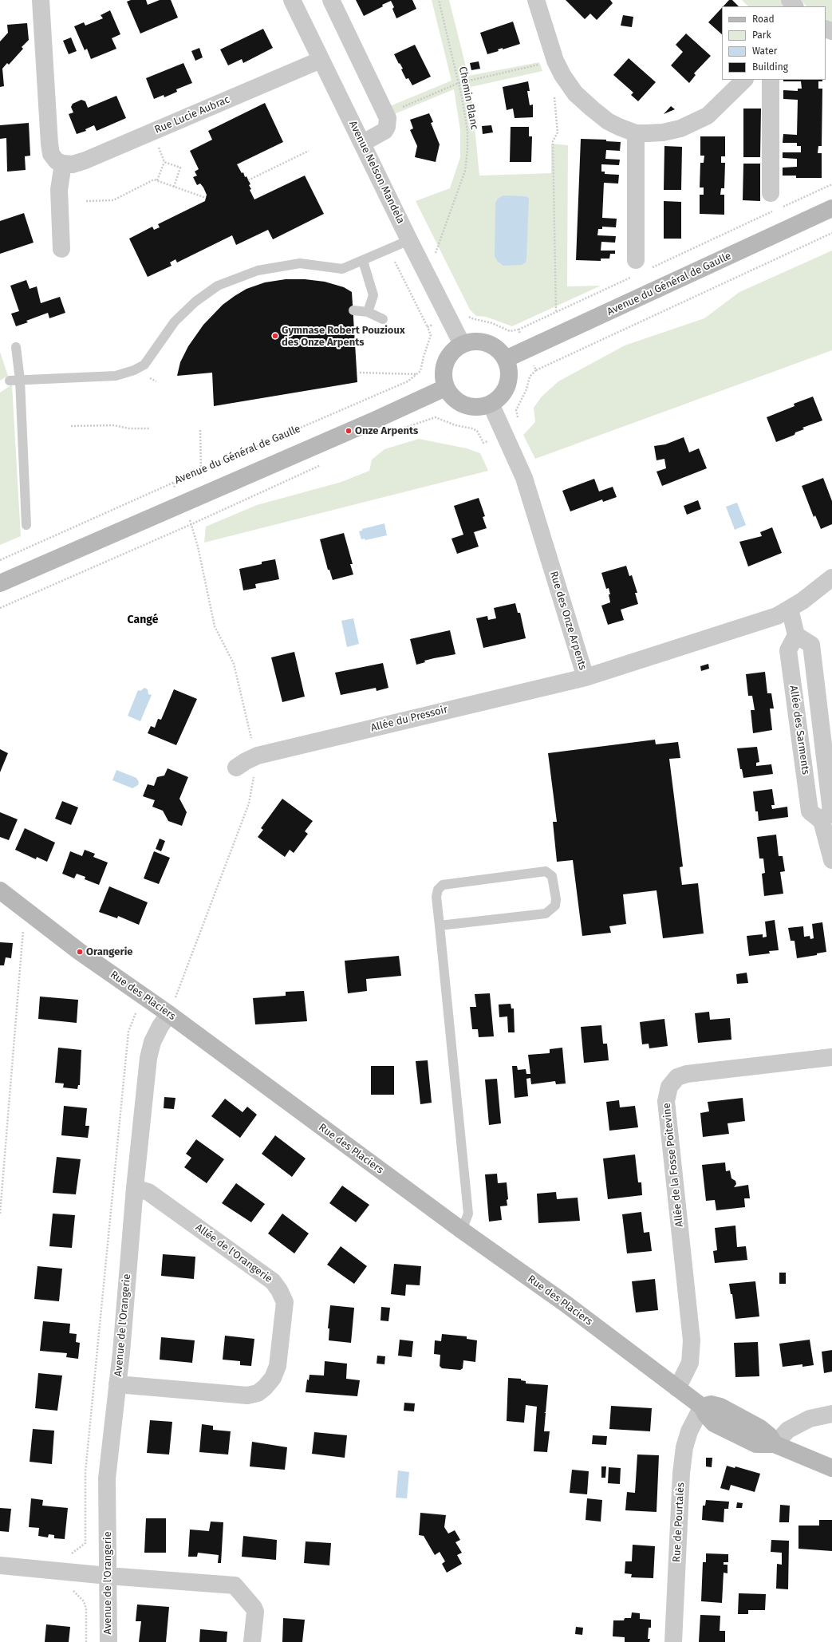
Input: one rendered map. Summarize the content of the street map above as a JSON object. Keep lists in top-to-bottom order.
{
  "streets": {
    "street": [
      "Rue Lucie Aubrac",
      "Avenue Nelson Mandela",
      "Avenue du Général de Gaulle",
      "Rue des Onze Arpents",
      "Allée du Pressoir",
      "Allée des Sarments",
      "Rue des Placiers",
      "Allée de la Fosse Poitevine",
      "Allée de l'Orangerie",
      "Avenue de l'Orangerie",
      "Rue de Pourtalès"
    ],
    "path": ["Chemin Blanc"]
  },
  "crossings": [
    ["Rue Lucie Aubrac", "Avenue Nelson Mandela"],
    ["Avenue Nelson Mandela", "Avenue du Général de Gaulle"],
    ["Avenue Nelson Mandela", "Rue des Onze Arpents"],
    ["Avenue du Général de Gaulle", "Rue des Onze Arpents"],
    ["Rue des Onze Arpents", "Allée du Pressoir"],
    ["Rue des Placiers", "Allée de la Fosse Poitevine"],
    ["Rue des Placiers", "Avenue de l'Orangerie"],
    ["Rue des Placiers", "Rue de Pourtalès"],
    ["Allée de l'Orangerie", "Avenue de l'Orangerie"]
  ],
  "districts": ["Cangé"],
  "places": ["Gymnase Robert Pouzioux des Onze Arpents", "Onze Arpents", "Orangerie"],
  "legend": [
    "Road",
    "Park",
    "Water",
    "Building"
  ]
}
